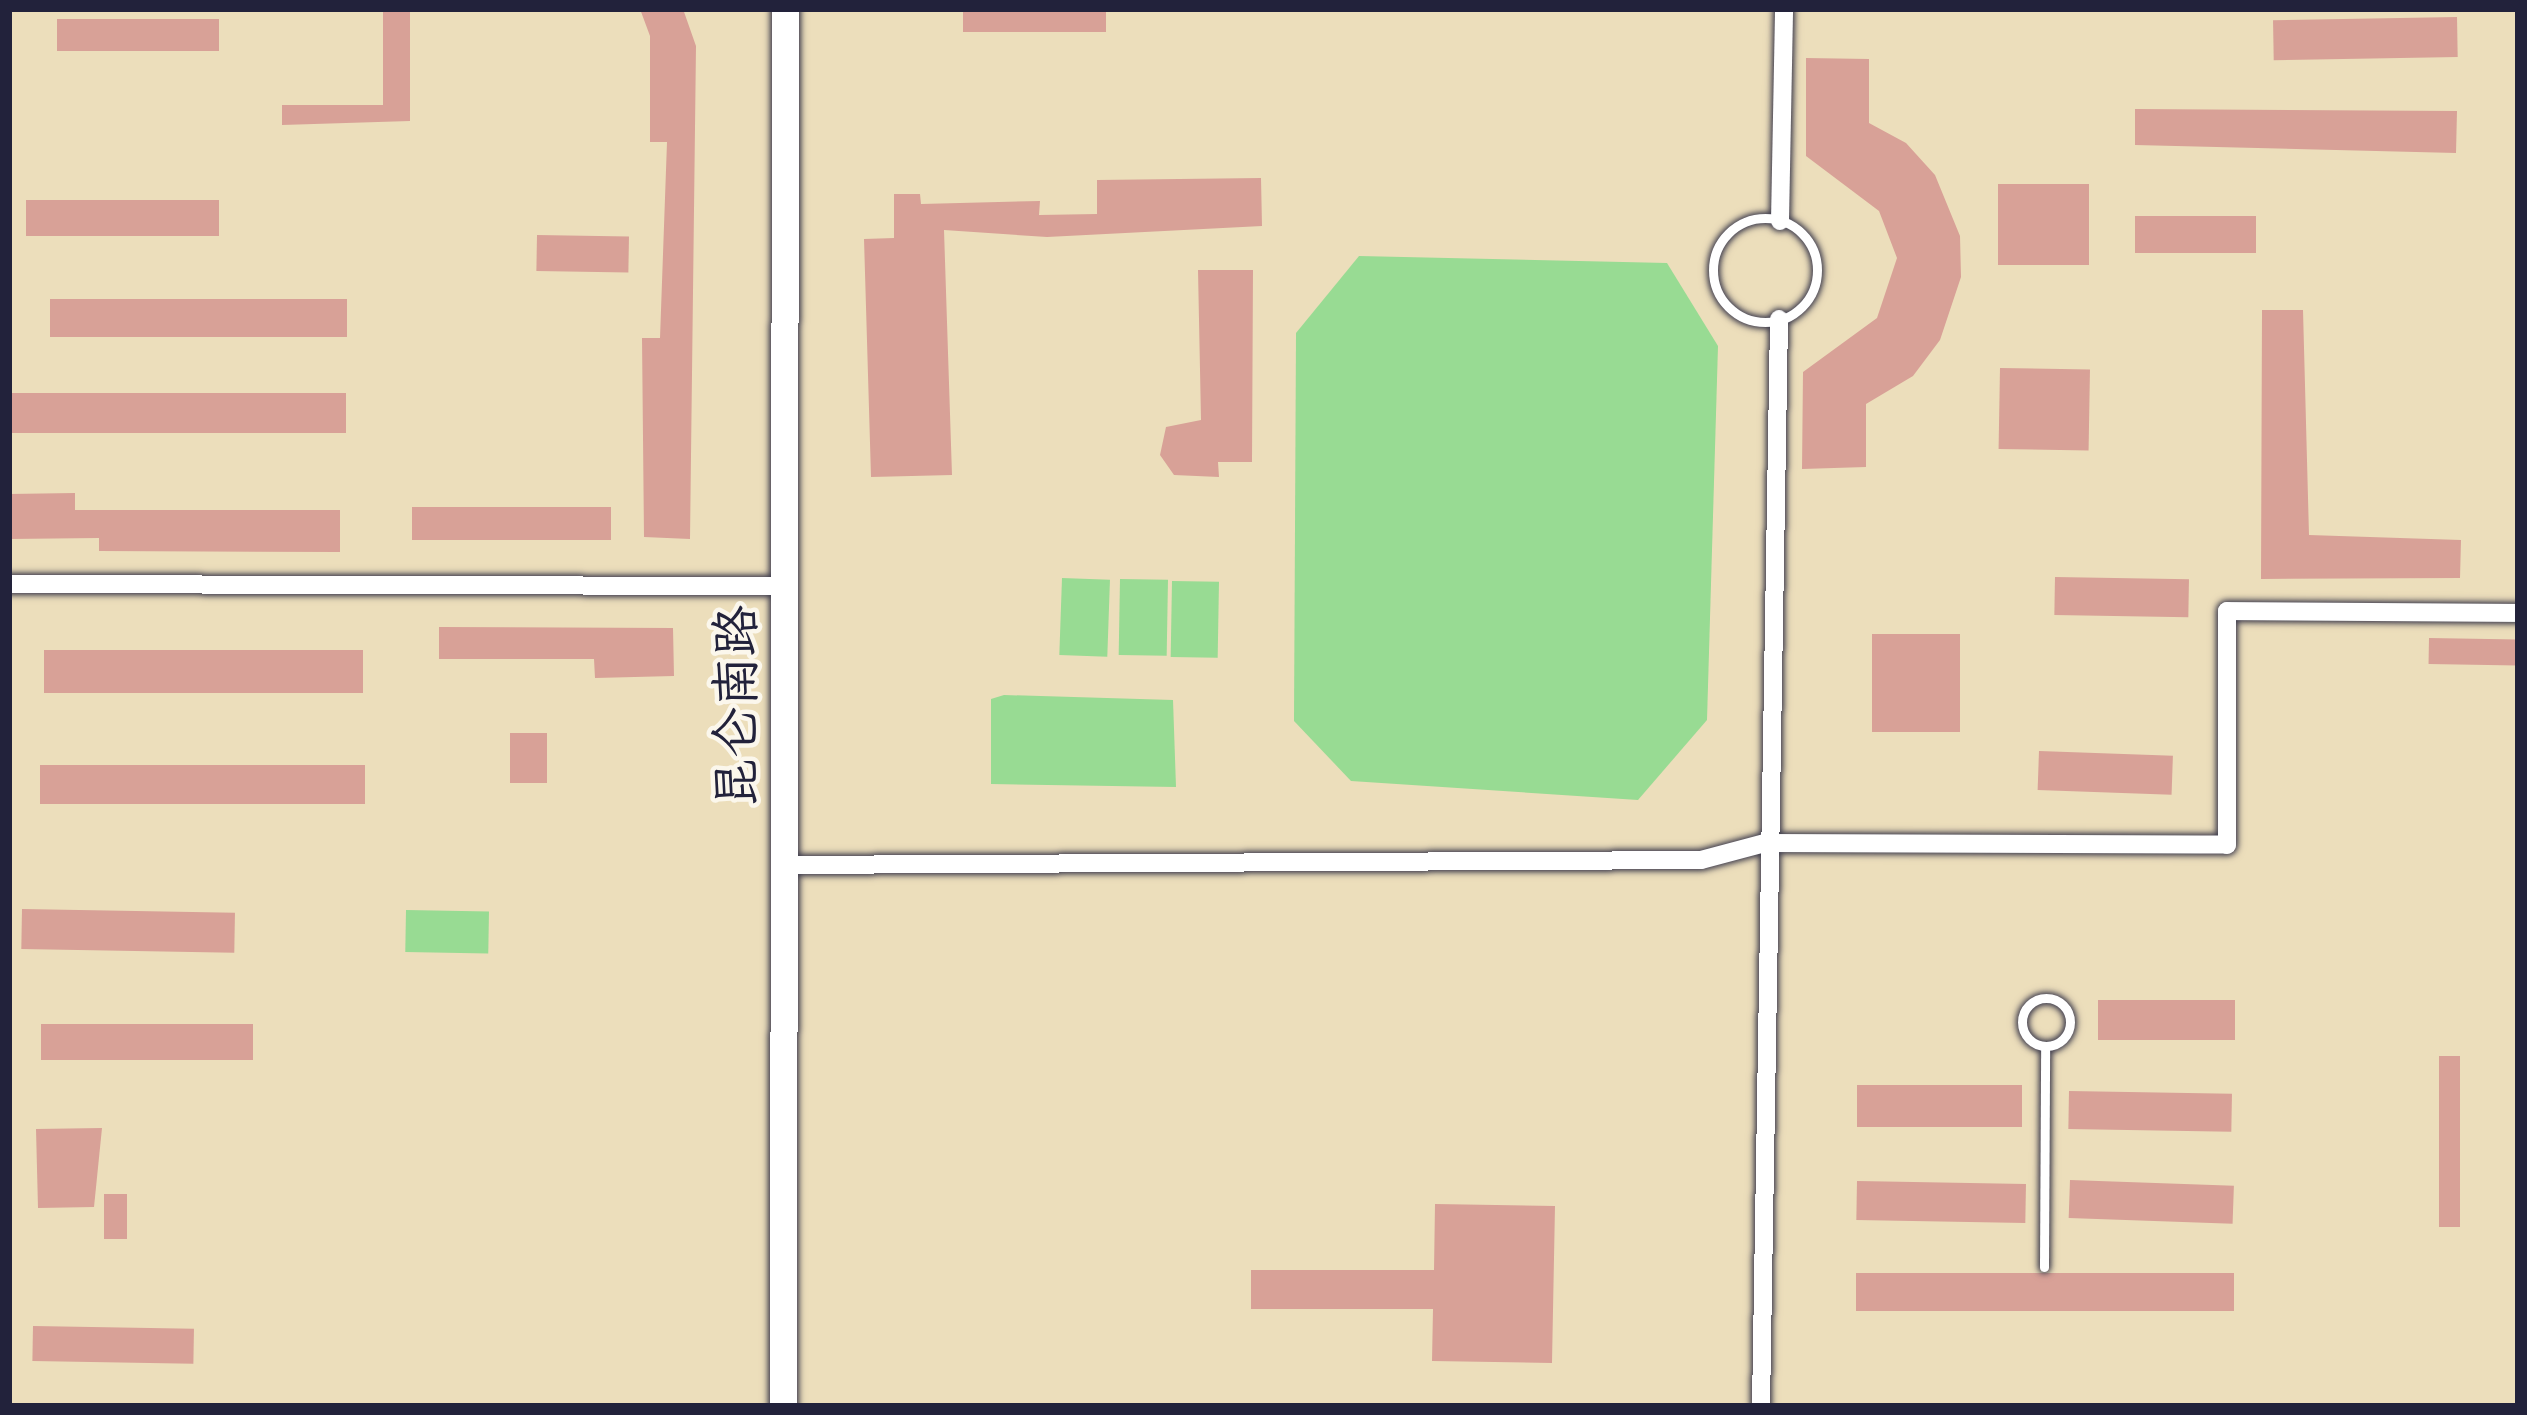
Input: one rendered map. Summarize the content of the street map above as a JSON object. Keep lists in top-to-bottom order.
{
  "streets": {
    "main road": ["昆仑南路"]
  }
}
